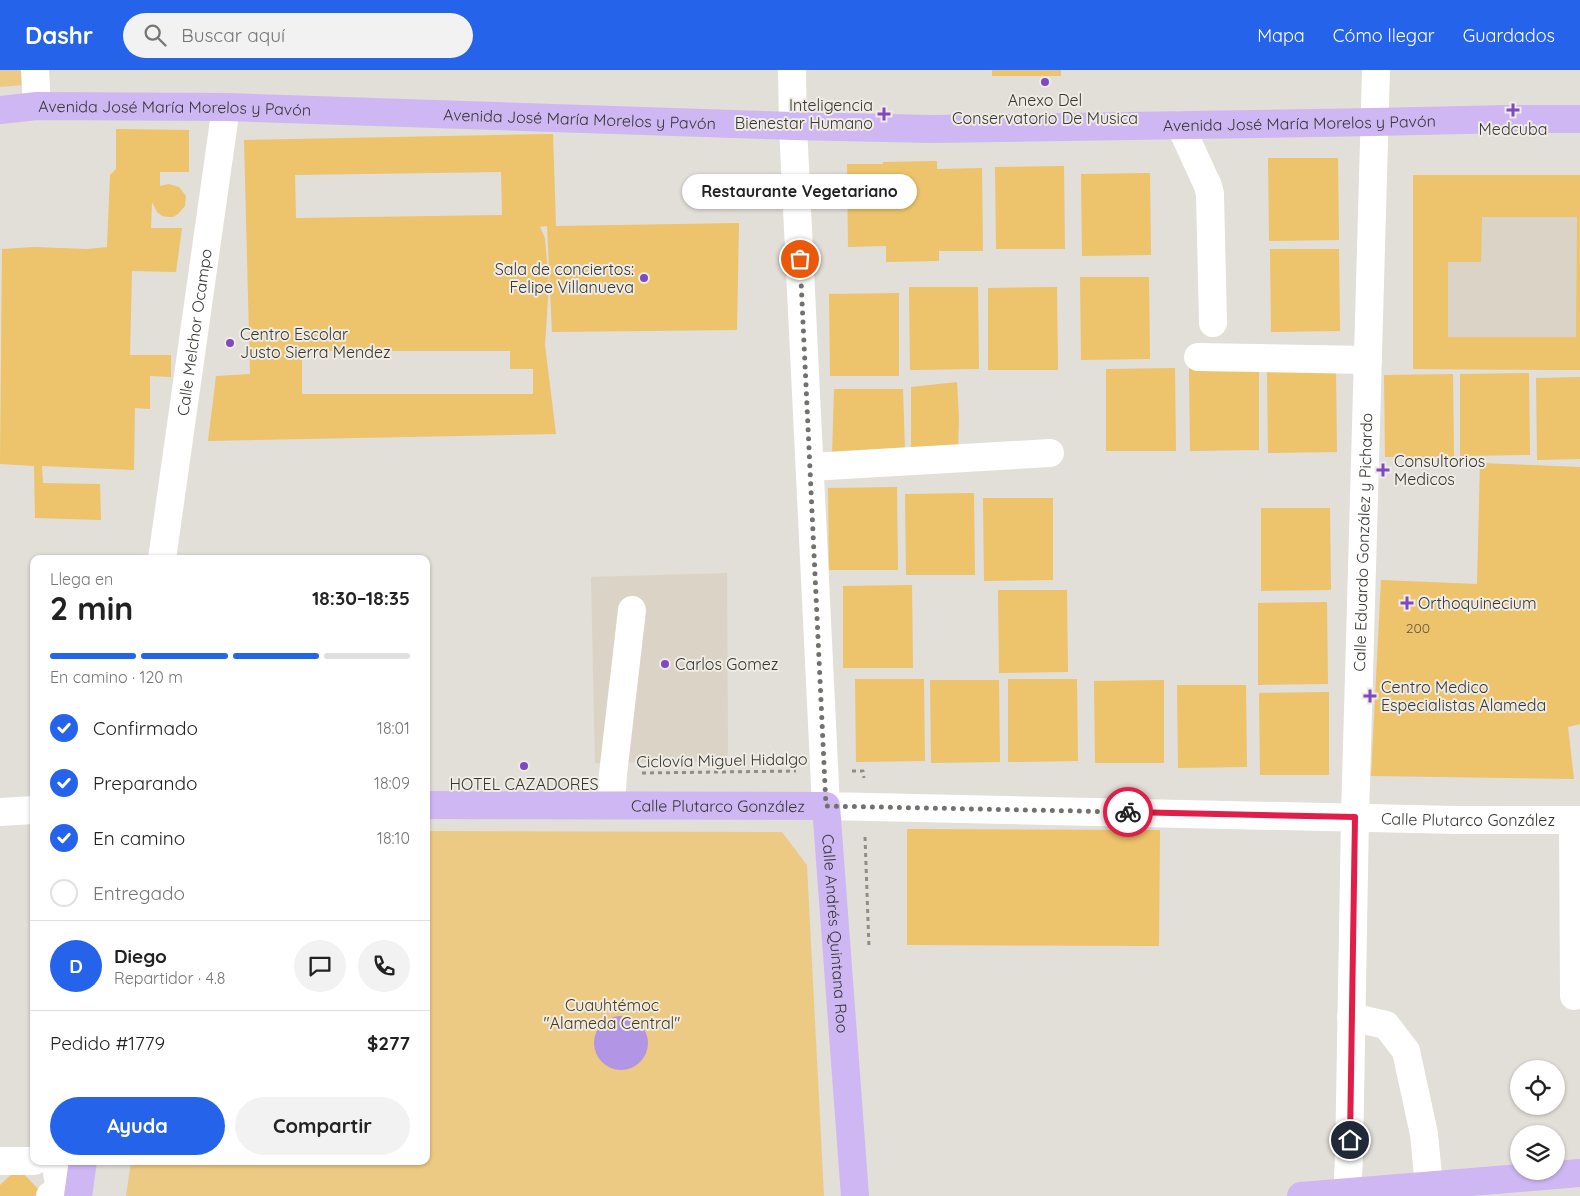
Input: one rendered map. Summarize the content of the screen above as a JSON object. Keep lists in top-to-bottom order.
{
  "streets": {
    "main road": ["Avenida José María Morelos y Pavón", "Calle Plutarco González", "Calle Andrés Quintana Roo"],
    "street": ["Calle Melchor Ocampo", "Calle Eduardo González y Pichardo"],
    "path": ["Ciclovía Miguel Hidalgo"]
  },
  "crossings": [
    ["Avenida José María Morelos y Pavón", "Calle Melchor Ocampo"],
    ["Avenida José María Morelos y Pavón", "Calle Eduardo González y Pichardo"],
    ["Avenida José María Morelos y Pavón", "Calle Andrés Quintana Roo"],
    ["Calle Eduardo González y Pichardo", "Calle Plutarco González"],
    ["Ciclovía Miguel Hidalgo", "Calle Plutarco González"],
    ["Ciclovía Miguel Hidalgo", "Calle Andrés Quintana Roo"],
    ["Calle Plutarco González", "Calle Andrés Quintana Roo"]
  ],
  "parks": ["Cuauhtémoc \"Alameda Central\""],
  "places": {
    "other": [
      "Anexo Del Conservatorio De Musica",
      "Restaurante Vegetariano",
      "Sala de conciertos: Felipe Villanueva",
      "Centro Escolar Justo Sierra Mendez",
      "Carlos Gomez",
      "HOTEL CAZADORES"
    ],
    "health": [
      "Medcuba",
      "Inteligencia Bienestar Humano",
      "Consultorios Medicos",
      "Orthoquinecium",
      "Centro Medico Especialistas Alameda"
    ]
  },
  "house_numbers": ["200"],
  "page": {
    "header": "Dashr",
    "search": "Buscar aquí",
    "nav": ["Mapa", "Cómo llegar", "Guardados"],
    "bubble": "Restaurante Vegetariano",
    "heading": ["2 min", "Llega en", "18:30–18:35"],
    "panel": [
      "Diego",
      "Repartidor · 4.8",
      "Pedido #1779",
      "$277"
    ],
    "bar": "En camino · 120 m",
    "list": [
      ["Confirmado", "18:01"],
      ["Preparando", "18:09"],
      ["En camino", "18:10"],
      "Entregado"
    ],
    "round": "D",
    "buttons": ["Ayuda", "Compartir"]
  }
}
